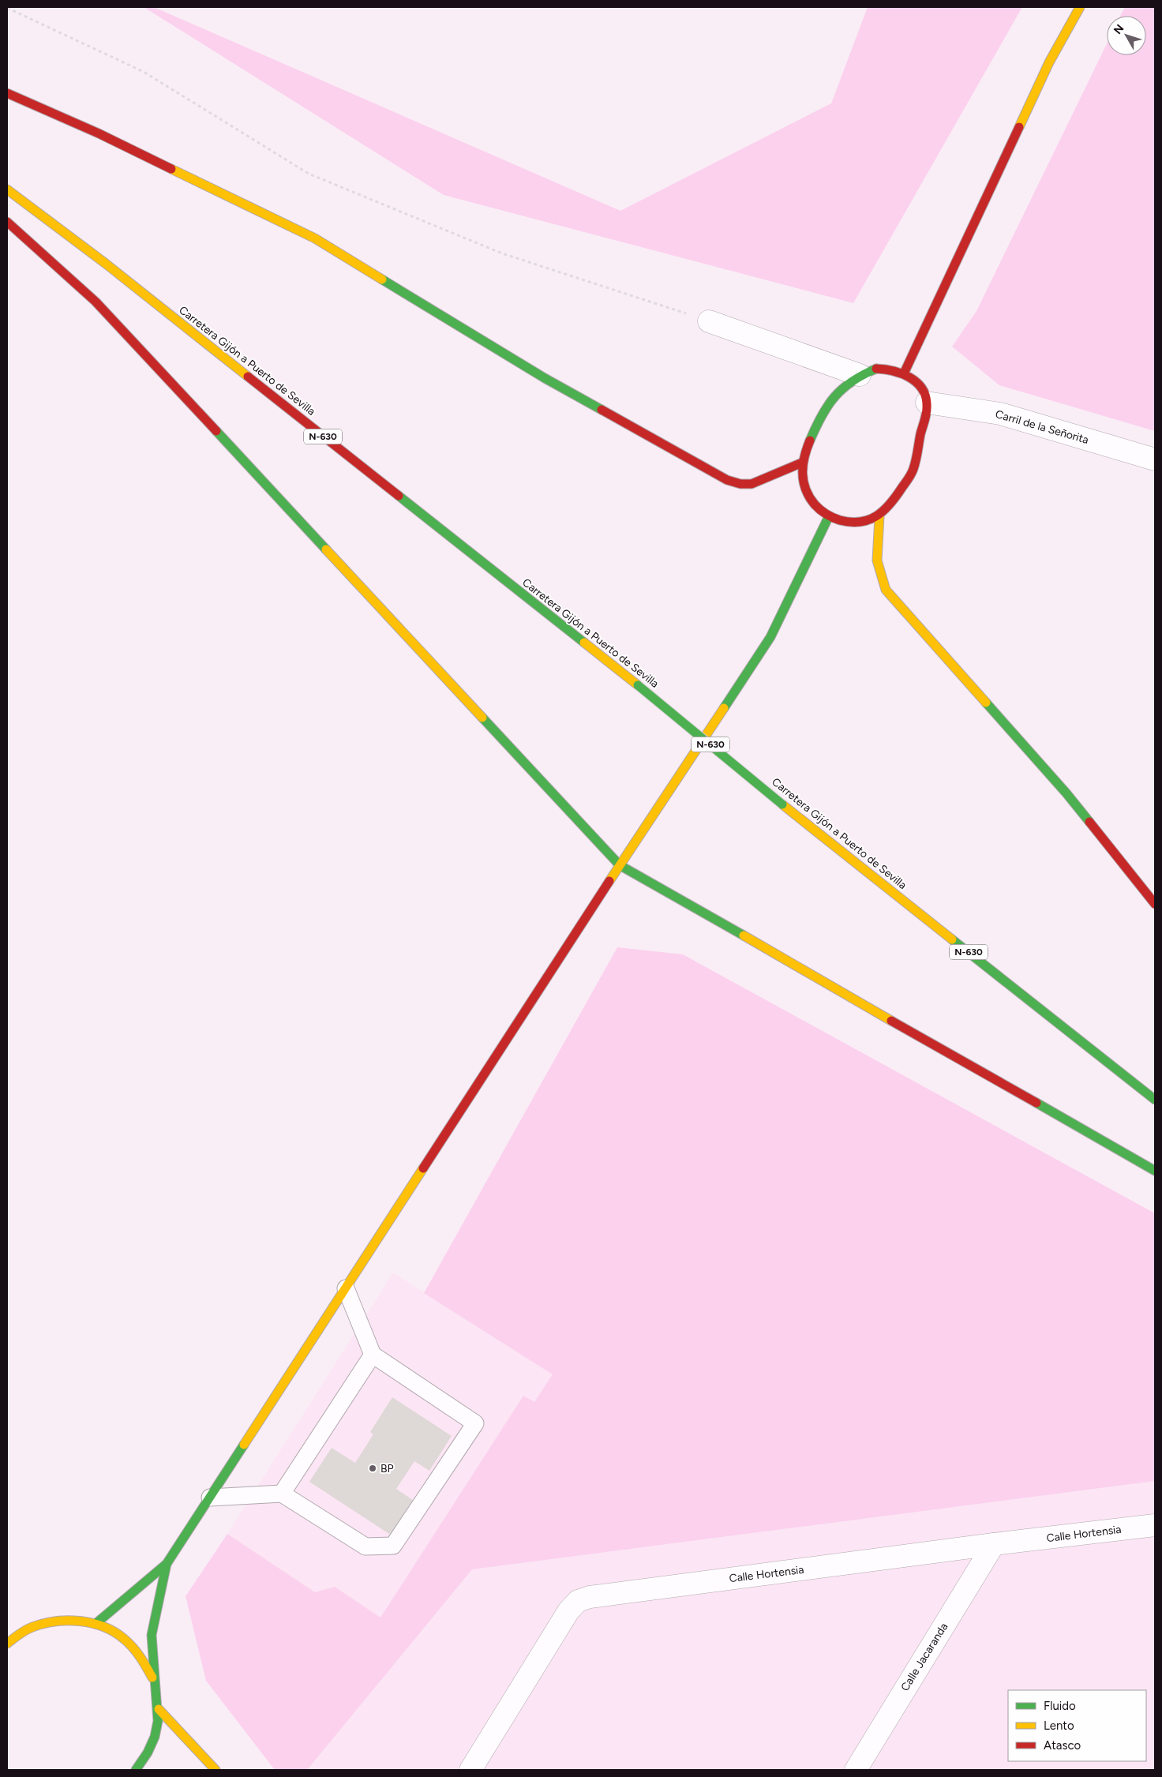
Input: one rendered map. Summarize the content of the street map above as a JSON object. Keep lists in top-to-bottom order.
{
  "streets": {
    "main road": ["Carretera Gijón a Puerto de Sevilla", "N-630"],
    "street": ["Carril de la Señorita", "Calle Hortensia", "Calle Jacaranda"]
  },
  "crossings": [
    ["Calle Hortensia", "Calle Jacaranda"]
  ],
  "places": ["BP"],
  "legend": ["Fluido", "Lento", "Atasco"],
  "north": "top left"
}
